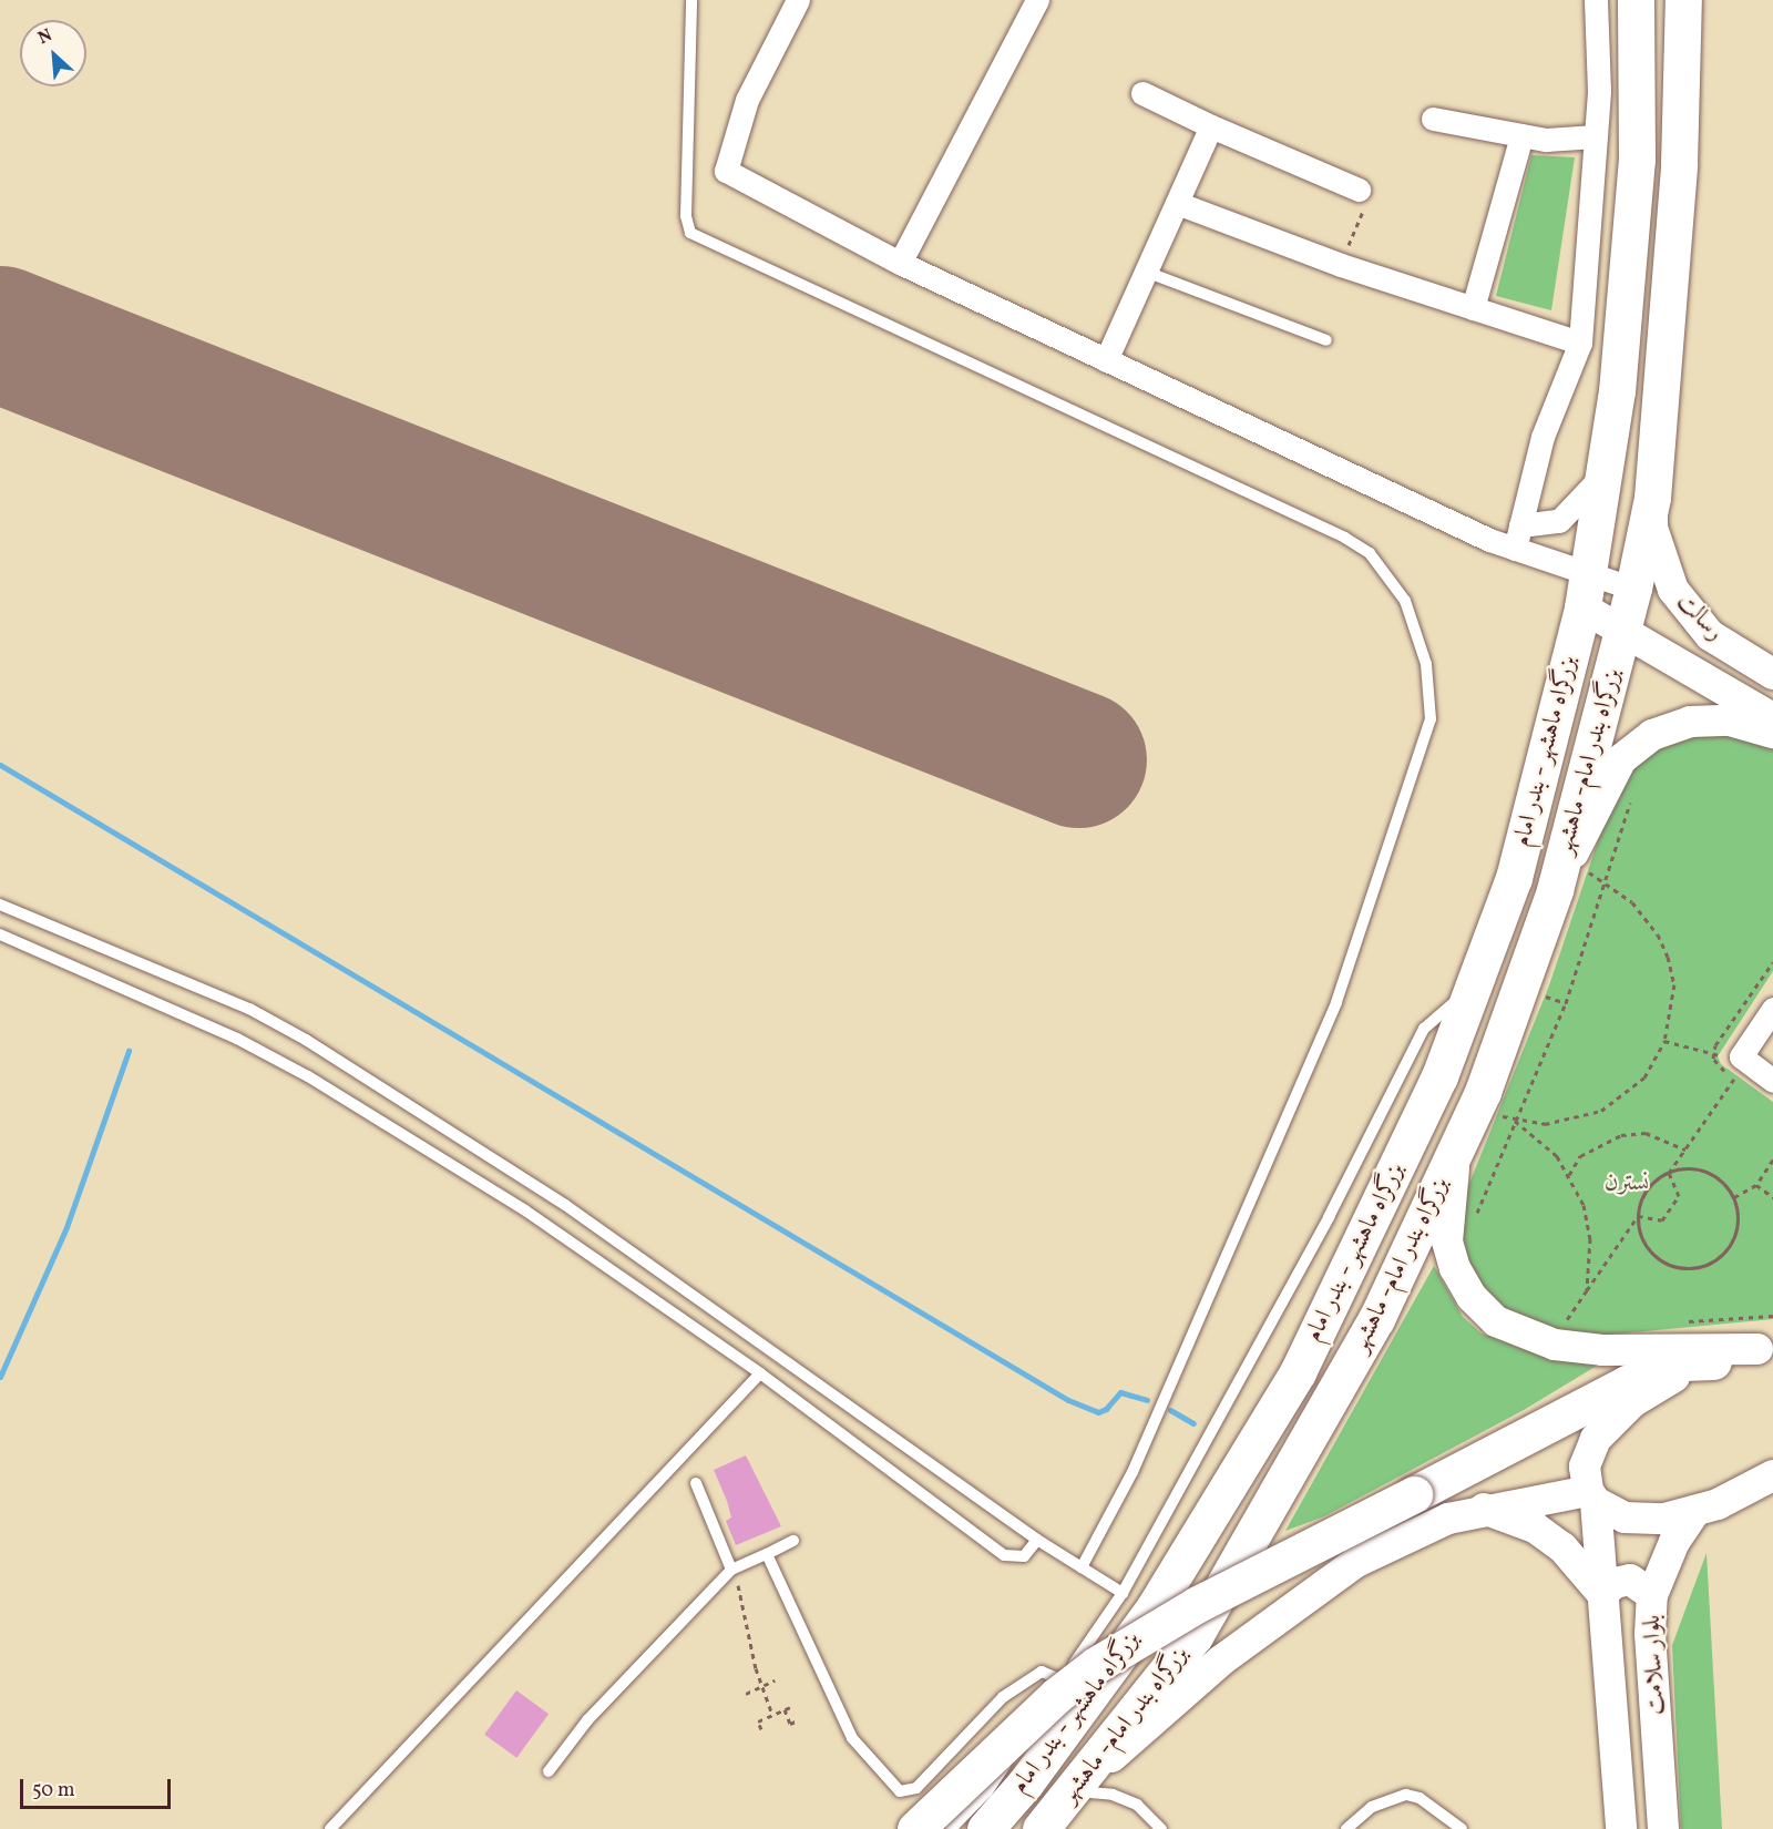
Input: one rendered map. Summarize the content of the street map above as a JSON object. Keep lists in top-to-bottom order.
{
  "streets": {
    "highway": ["بزرگراه ماهشهر - بندر امام", "بزرگراه بندر امام- ماهشهر"],
    "main road": ["رسالت", "بلوار سلامت"]
  },
  "crossings": [
    ["رسالت", "بزرگراه ماهشهر - بندر امام"],
    ["رسالت", "بزرگراه بندر امام- ماهشهر"]
  ],
  "parks": ["نسترن"],
  "scale_bar": "50 m",
  "north": "top left"
}
